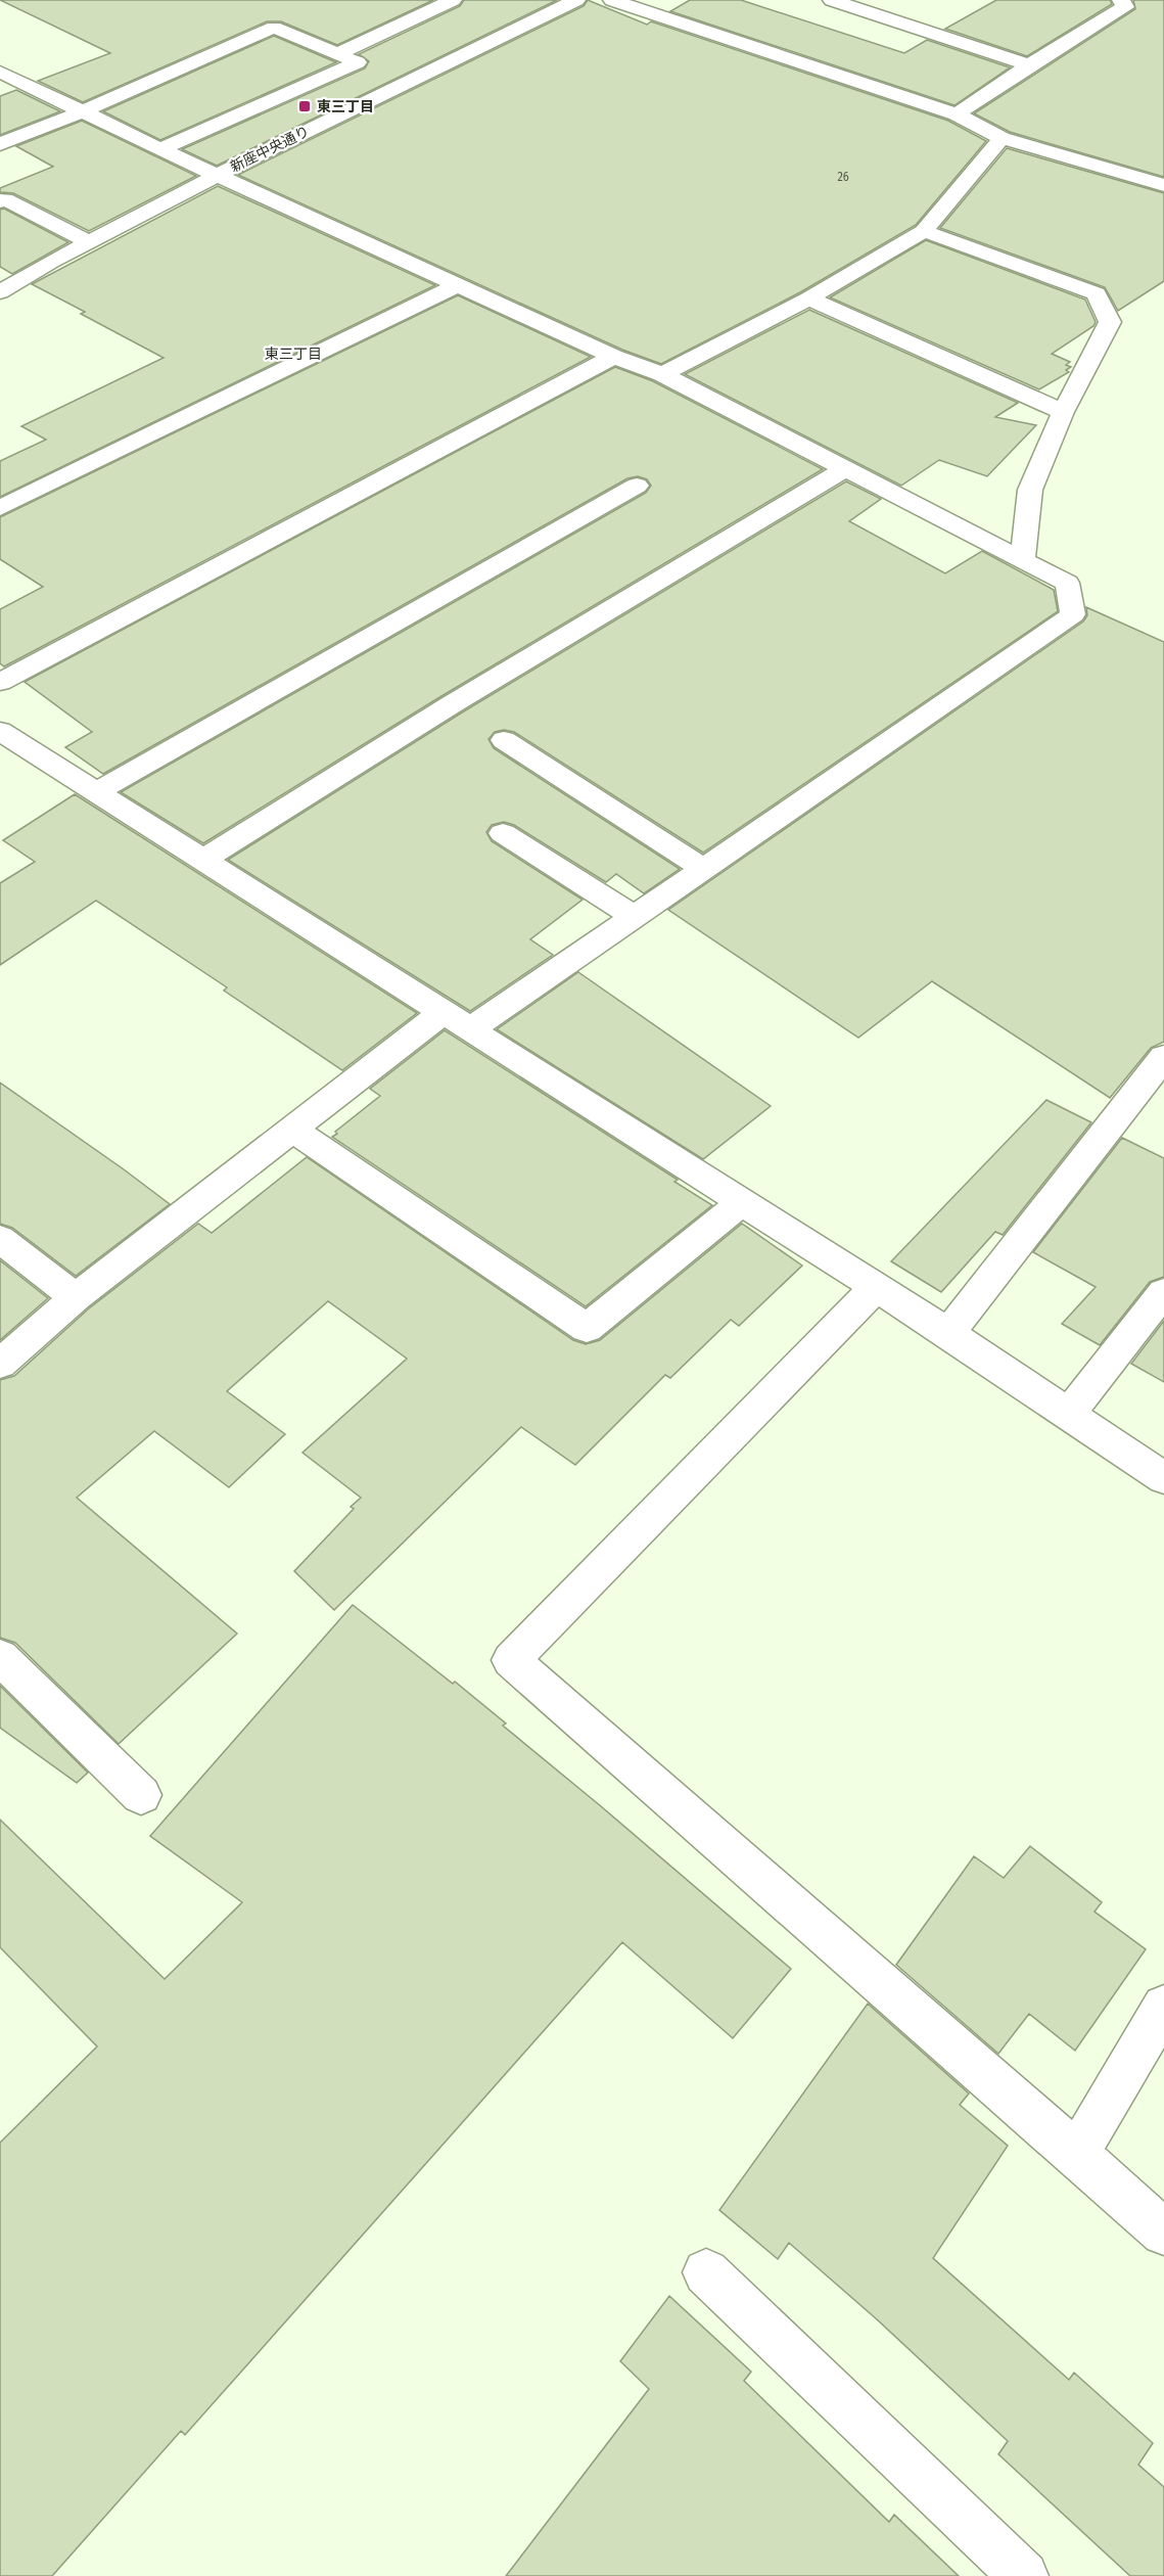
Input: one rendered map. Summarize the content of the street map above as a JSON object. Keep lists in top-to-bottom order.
{
  "streets": {
    "street": ["新座中央通り"]
  },
  "districts": ["東三丁目"],
  "places": {
    "transit": ["東三丁目"]
  },
  "house_numbers": ["26"]
}
